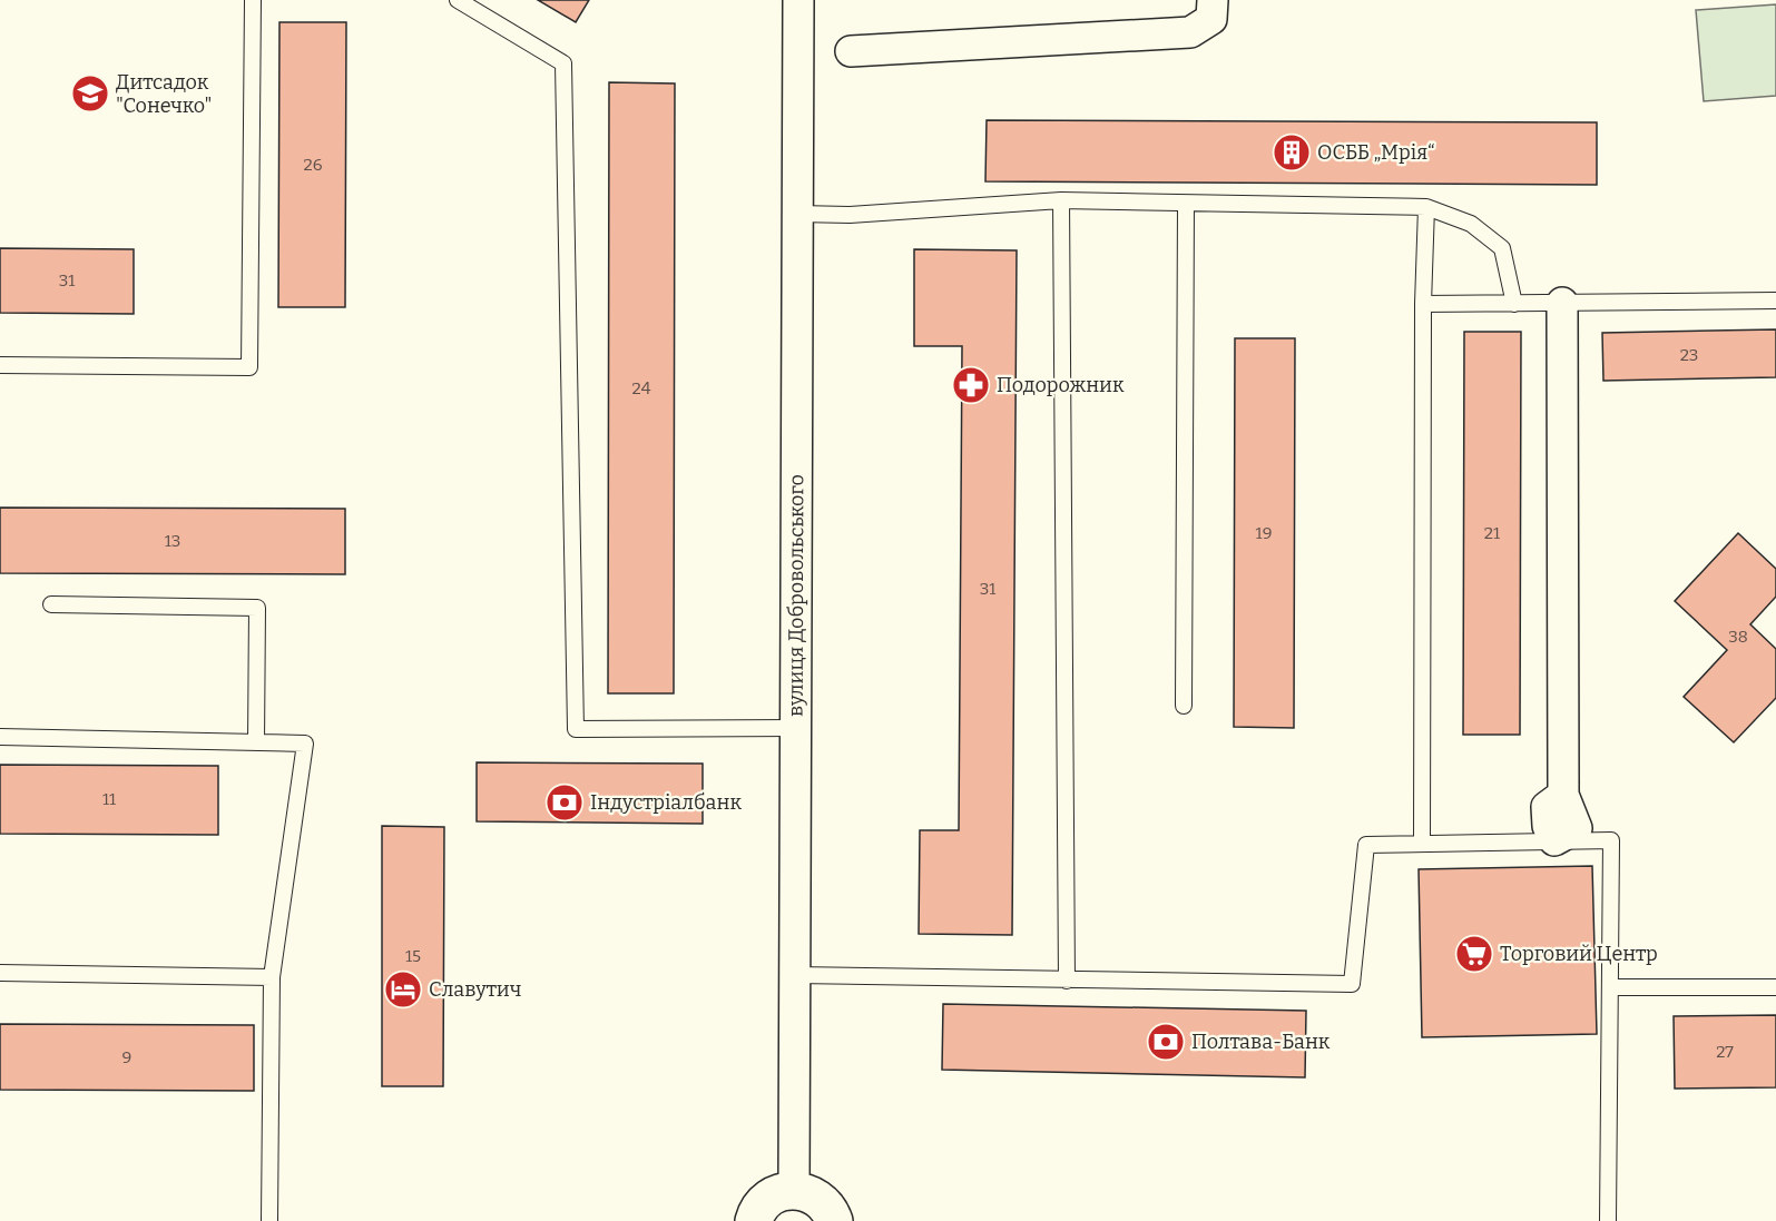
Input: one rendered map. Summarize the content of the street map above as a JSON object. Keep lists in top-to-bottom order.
{
  "streets": {
    "street": ["вулиця Добровольського"]
  },
  "places": {
    "school or university": ["Дитсадок \"Сонечко\""],
    "building": ["ОСББ „Мрія“"],
    "pharmacy": ["Подорожник"],
    "bank": ["Індустріалбанк", "Полтава-Банк"],
    "supermarket": ["Торговий Центр"],
    "hotel": ["Славутич"]
  },
  "house_numbers": [
    "26",
    "31",
    "23",
    "24",
    "19",
    "21",
    "13",
    "31",
    "38",
    "11",
    "15",
    "27",
    "9"
  ]
}
